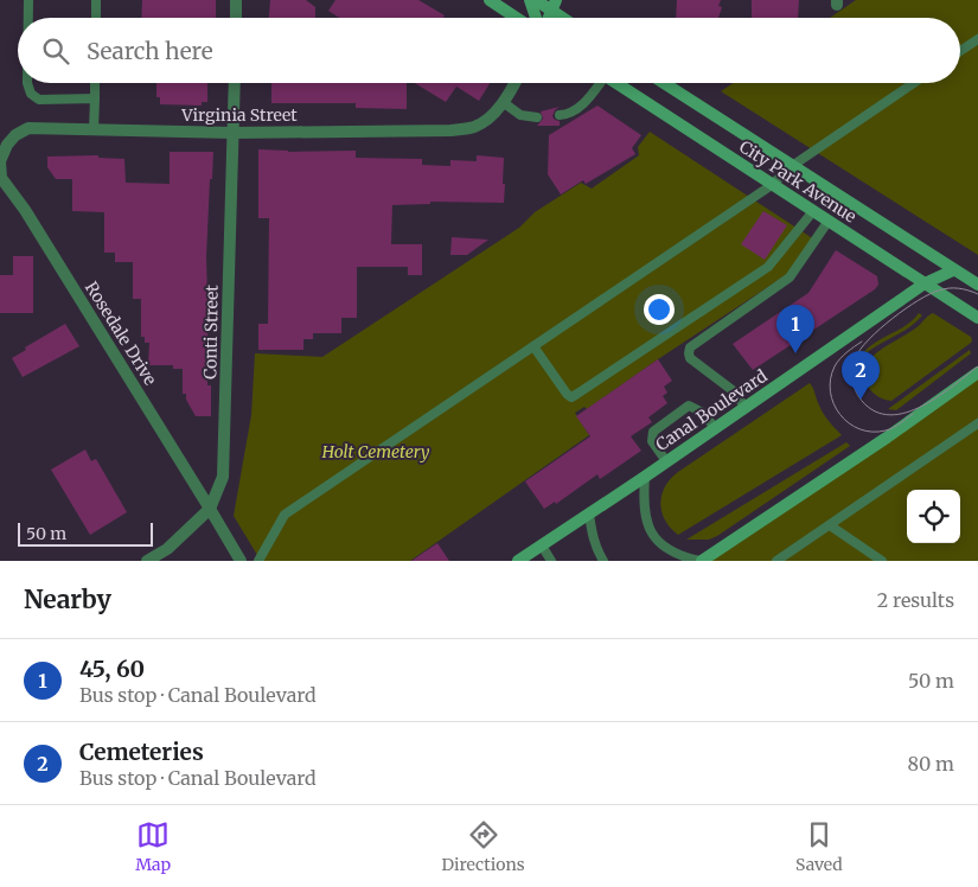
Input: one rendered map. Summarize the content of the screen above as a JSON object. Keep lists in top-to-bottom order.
{
  "streets": {
    "main road": ["City Park Avenue", "Canal Boulevard"],
    "street": ["Virginia Street", "Conti Street", "Rosedale Drive"]
  },
  "crossings": [
    ["Virginia Street", "Conti Street"],
    ["Virginia Street", "Rosedale Drive"],
    ["City Park Avenue", "Canal Boulevard"],
    ["Conti Street", "Rosedale Drive"]
  ],
  "parks": ["Holt Cemetery"],
  "scale_bar": "50 m",
  "page": {
    "search": "Search here",
    "pins": ["1", "2"],
    "scale": "50 m",
    "heading": ["Nearby", "2 results"],
    "list": [
      {
        "mark": "1",
        "name": "45, 60",
        "note": "Bus stop · Canal Boulevard",
        "value": "50 m"
      },
      {
        "mark": "2",
        "name": "Cemeteries",
        "note": "Bus stop · Canal Boulevard",
        "value": "80 m"
      }
    ],
    "nav": ["Map", "Directions", "Saved"]
  }
}
